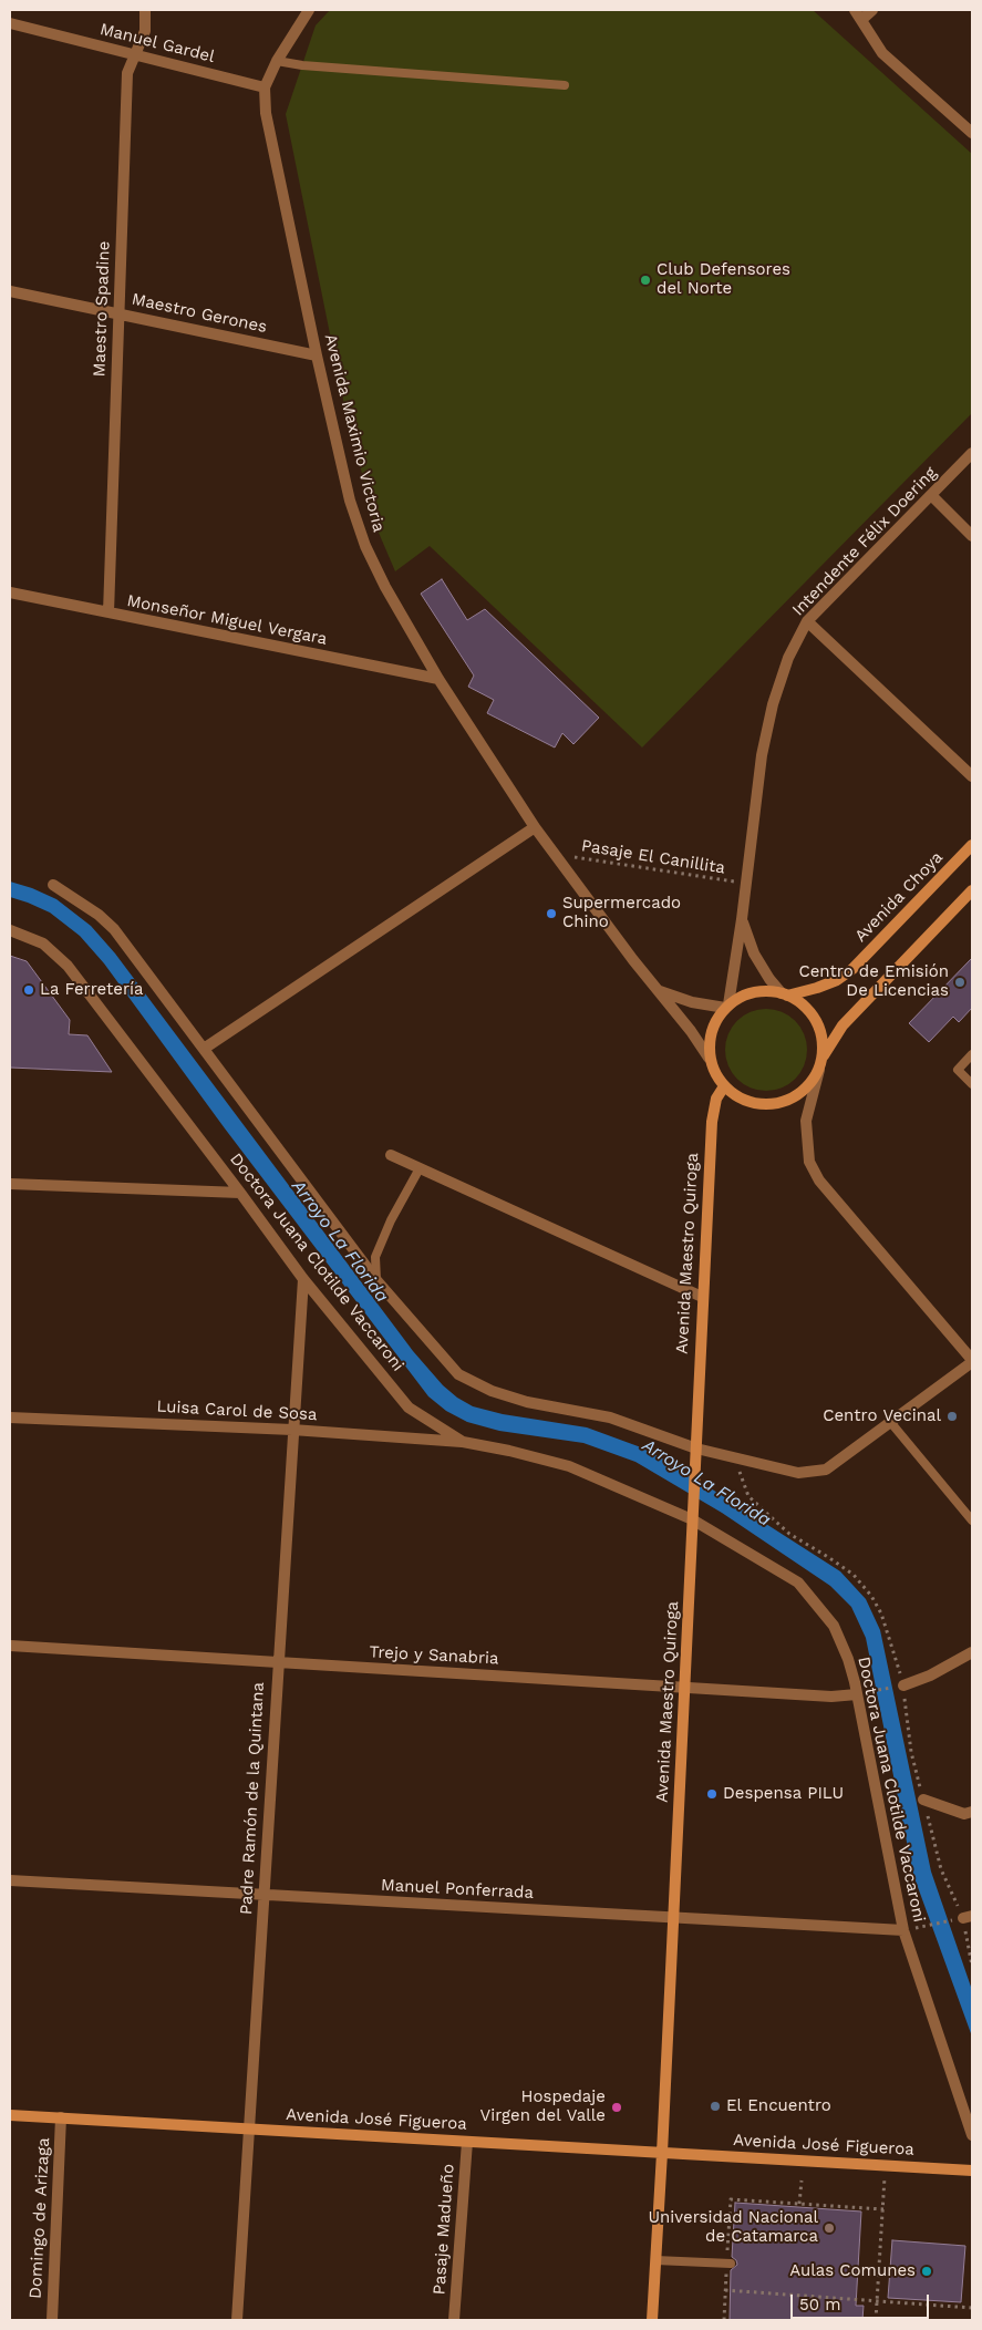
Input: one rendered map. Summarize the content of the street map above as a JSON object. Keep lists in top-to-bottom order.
{
  "streets": {
    "main road": ["Avenida Choya", "Avenida Maestro Quiroga", "Avenida José Figueroa"],
    "street": [
      "Manuel Gardel",
      "Maestro Spadine",
      "Maestro Gerones",
      "Avenida Maximio Victoria",
      "Intendente Félix Doering",
      "Monseñor Miguel Vergara",
      "Doctora Juana Clotilde Vaccaroni",
      "Luisa Carol de Sosa",
      "Trejo y Sanabria",
      "Padre Ramón de la Quintana",
      "Manuel Ponferrada",
      "Domingo de Arizaga",
      "Pasaje Madueño"
    ],
    "path": ["Pasaje El Canillita"]
  },
  "crossings": [
    ["Manuel Gardel", "Maestro Spadine"],
    ["Manuel Gardel", "Avenida Maximio Victoria"],
    ["Maestro Spadine", "Maestro Gerones"],
    ["Maestro Spadine", "Monseñor Miguel Vergara"],
    ["Maestro Gerones", "Avenida Maximio Victoria"],
    ["Avenida Maximio Victoria", "Intendente Félix Doering"],
    ["Avenida Maximio Victoria", "Monseñor Miguel Vergara"],
    ["Avenida Maximio Victoria", "Pasaje El Canillita"],
    ["Avenida Maximio Victoria", "Avenida Choya"],
    ["Avenida Maximio Victoria", "Avenida Maestro Quiroga"],
    ["Intendente Félix Doering", "Pasaje El Canillita"],
    ["Intendente Félix Doering", "Avenida Choya"],
    ["Intendente Félix Doering", "Avenida Maestro Quiroga"],
    ["Avenida Choya", "Avenida Maestro Quiroga"],
    ["Avenida Maestro Quiroga", "Doctora Juana Clotilde Vaccaroni"],
    ["Avenida Maestro Quiroga", "Trejo y Sanabria"],
    ["Avenida Maestro Quiroga", "Manuel Ponferrada"],
    ["Avenida Maestro Quiroga", "Avenida José Figueroa"],
    ["Doctora Juana Clotilde Vaccaroni", "Luisa Carol de Sosa"],
    ["Doctora Juana Clotilde Vaccaroni", "Trejo y Sanabria"],
    ["Doctora Juana Clotilde Vaccaroni", "Padre Ramón de la Quintana"],
    ["Doctora Juana Clotilde Vaccaroni", "Manuel Ponferrada"],
    ["Luisa Carol de Sosa", "Padre Ramón de la Quintana"],
    ["Trejo y Sanabria", "Padre Ramón de la Quintana"],
    ["Padre Ramón de la Quintana", "Manuel Ponferrada"],
    ["Padre Ramón de la Quintana", "Avenida José Figueroa"],
    ["Avenida José Figueroa", "Domingo de Arizaga"],
    ["Avenida José Figueroa", "Pasaje Madueño"]
  ],
  "water": ["Arroyo La Florida"],
  "places": [
    "Club Defensores del Norte",
    "Supermercado Chino",
    "Centro de Emisión De Licencias",
    "La Ferretería",
    "Centro Vecinal",
    "Despensa PILU",
    "El Encuentro",
    "Hospedaje Virgen del Valle",
    "Universidad Nacional de Catamarca",
    "Aulas Comunes"
  ],
  "scale_bar": "50 m"
}
